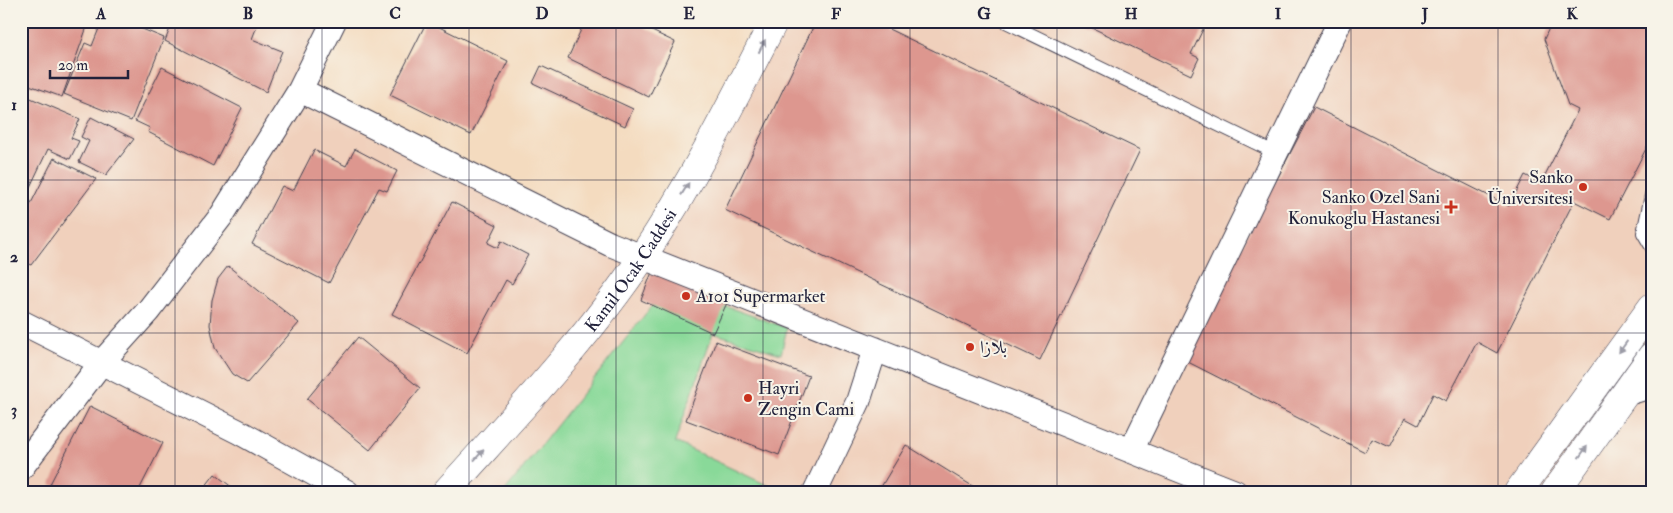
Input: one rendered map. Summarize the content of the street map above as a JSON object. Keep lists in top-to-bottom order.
{
  "streets": {
    "street": ["Kamil Ocak Caddesi"]
  },
  "one_way": ["Kamil Ocak Caddesi"],
  "places": {
    "other": [
      "Sanko Üniversitesi",
      "A101 Supermarket",
      "بلازا",
      "Hayri Zengin Cami"
    ],
    "health": ["Sanko Ozel Sani Konukoglu Hastanesi"]
  },
  "scale_bar": "20 m",
  "grid": {
    "columns": [
      "A",
      "B",
      "C",
      "D",
      "E",
      "F",
      "G",
      "H",
      "I",
      "J",
      "K"
    ],
    "rows": ["1", "2", "3"]
  }
}
